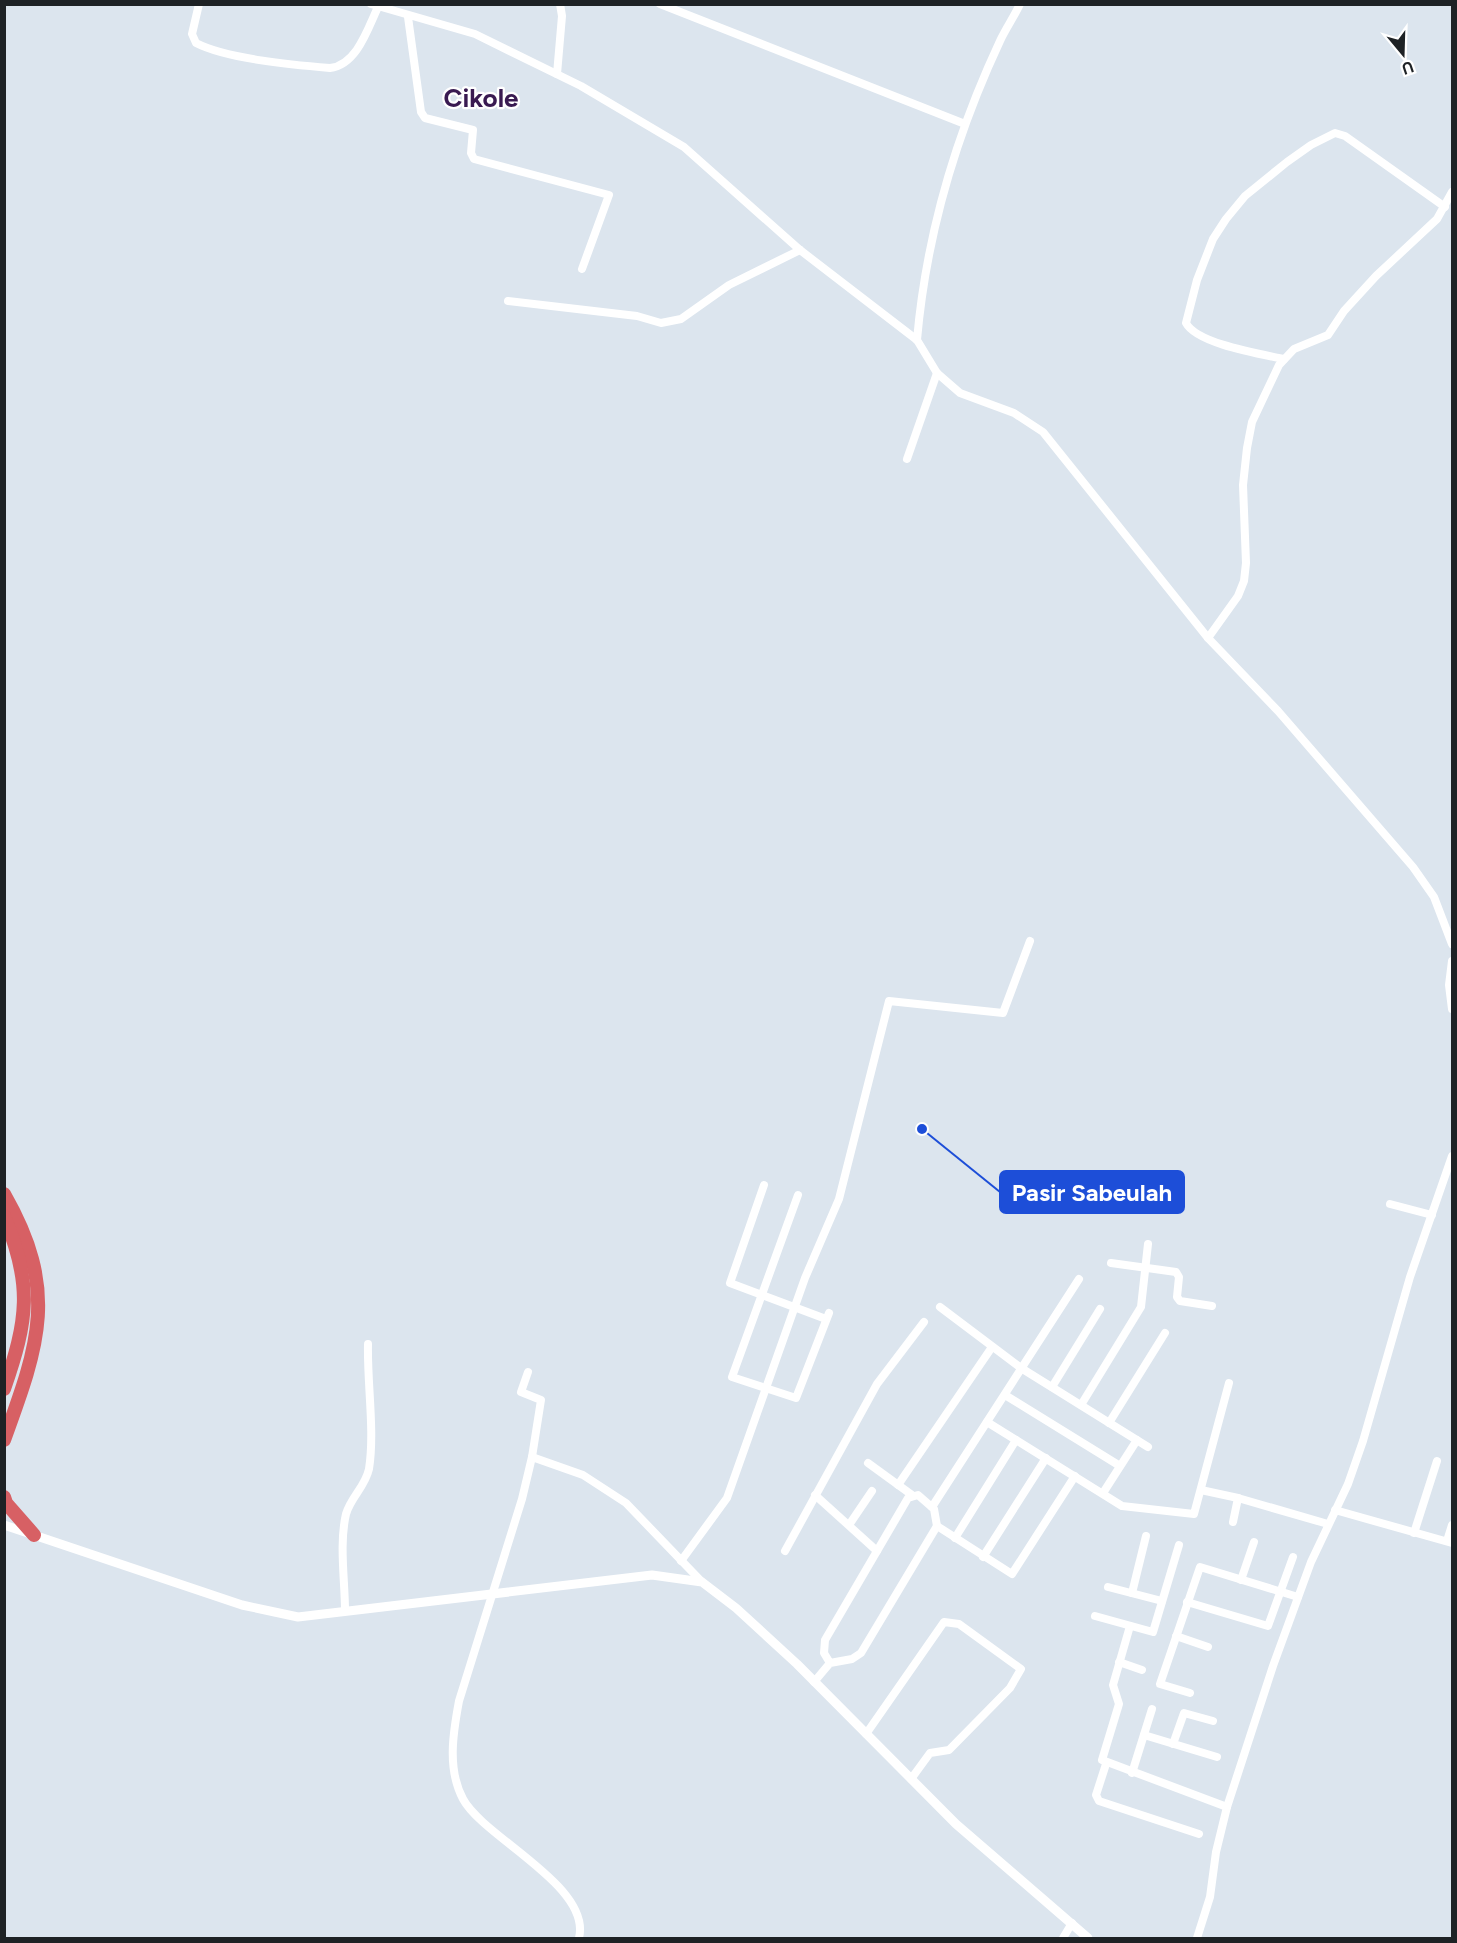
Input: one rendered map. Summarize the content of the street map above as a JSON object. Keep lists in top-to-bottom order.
{
  "districts": ["Cikole"],
  "places": ["Pasir Sabeulah"],
  "north": "bottom"
}
